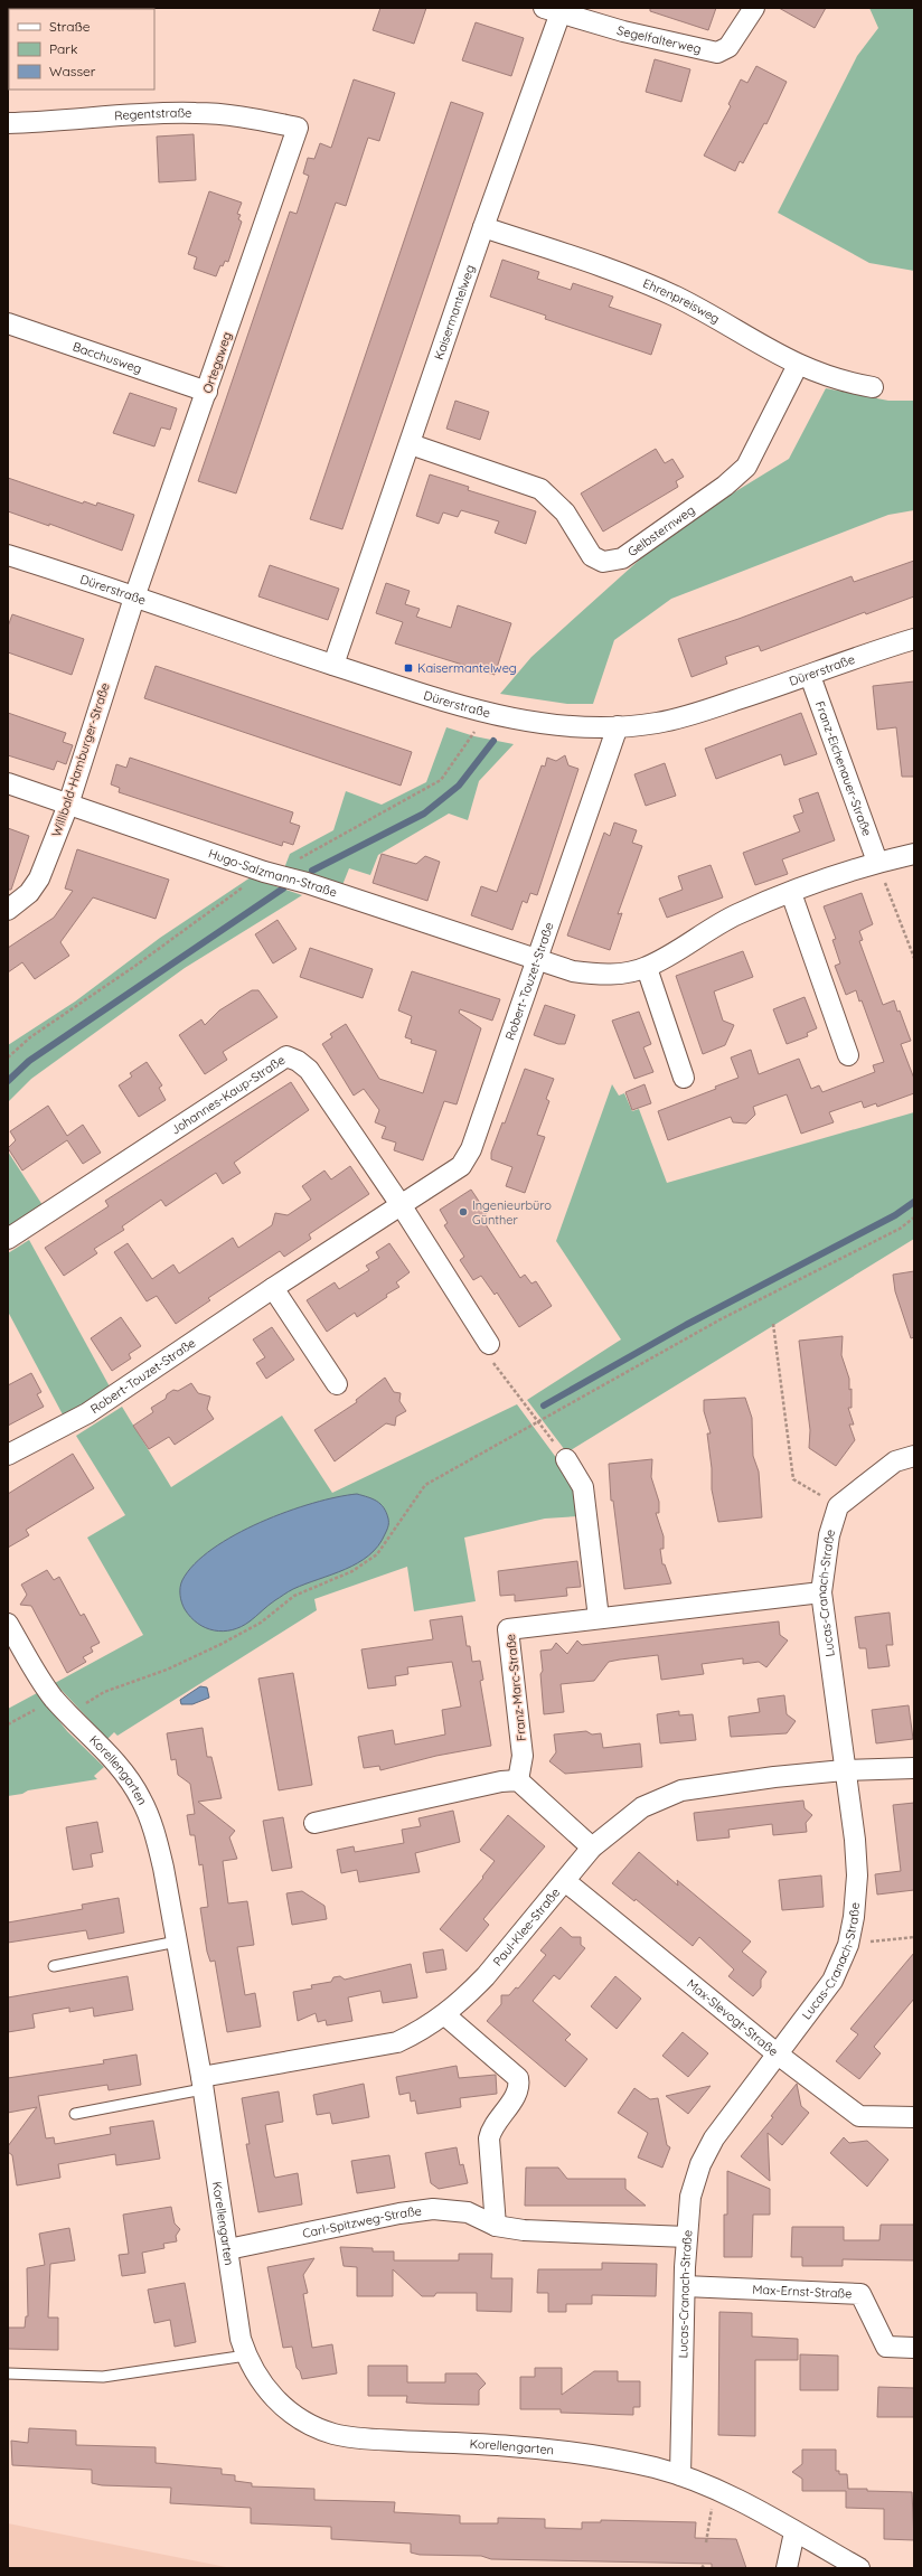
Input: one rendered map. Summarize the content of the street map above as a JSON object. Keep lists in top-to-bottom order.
{
  "streets": {
    "street": [
      "Segelfalterweg",
      "Regentstraße",
      "Ehrenpreisweg",
      "Kaisermantelweg",
      "Bacchusweg",
      "Ortegaweg",
      "Gelbsternweg",
      "Dürerstraße",
      "Willibald-Hamburger-Straße",
      "Franz-Eichenauer-Straße",
      "Hugo-Salzmann-Straße",
      "Robert-Touzet-Straße",
      "Johannes-Kaup-Straße",
      "Lucas-Cranach-Straße",
      "Franz-Marc-Straße",
      "Korellengarten",
      "Paul-Klee-Straße",
      "Max-Slevogt-Straße",
      "Carl-Spitzweg-Straße",
      "Max-Ernst-Straße"
    ]
  },
  "crossings": [
    ["Segelfalterweg", "Kaisermantelweg"],
    ["Regentstraße", "Ortegaweg"],
    ["Ehrenpreisweg", "Kaisermantelweg"],
    ["Ehrenpreisweg", "Gelbsternweg"],
    ["Kaisermantelweg", "Gelbsternweg"],
    ["Kaisermantelweg", "Dürerstraße"],
    ["Bacchusweg", "Ortegaweg"],
    ["Ortegaweg", "Dürerstraße"],
    ["Ortegaweg", "Willibald-Hamburger-Straße"],
    ["Dürerstraße", "Willibald-Hamburger-Straße"],
    ["Dürerstraße", "Franz-Eichenauer-Straße"],
    ["Dürerstraße", "Robert-Touzet-Straße"],
    ["Willibald-Hamburger-Straße", "Hugo-Salzmann-Straße"],
    ["Hugo-Salzmann-Straße", "Robert-Touzet-Straße"],
    ["Robert-Touzet-Straße", "Johannes-Kaup-Straße"],
    ["Lucas-Cranach-Straße", "Franz-Marc-Straße"],
    ["Lucas-Cranach-Straße", "Korellengarten"],
    ["Lucas-Cranach-Straße", "Paul-Klee-Straße"],
    ["Lucas-Cranach-Straße", "Max-Slevogt-Straße"],
    ["Lucas-Cranach-Straße", "Carl-Spitzweg-Straße"],
    ["Lucas-Cranach-Straße", "Max-Ernst-Straße"],
    ["Korellengarten", "Paul-Klee-Straße"],
    ["Korellengarten", "Carl-Spitzweg-Straße"],
    ["Paul-Klee-Straße", "Max-Slevogt-Straße"]
  ],
  "places": {
    "transit": ["Kaisermantelweg"],
    "other": ["Ingenieurbüro Günther"]
  },
  "legend": ["Straße", "Park", "Wasser"]
}
